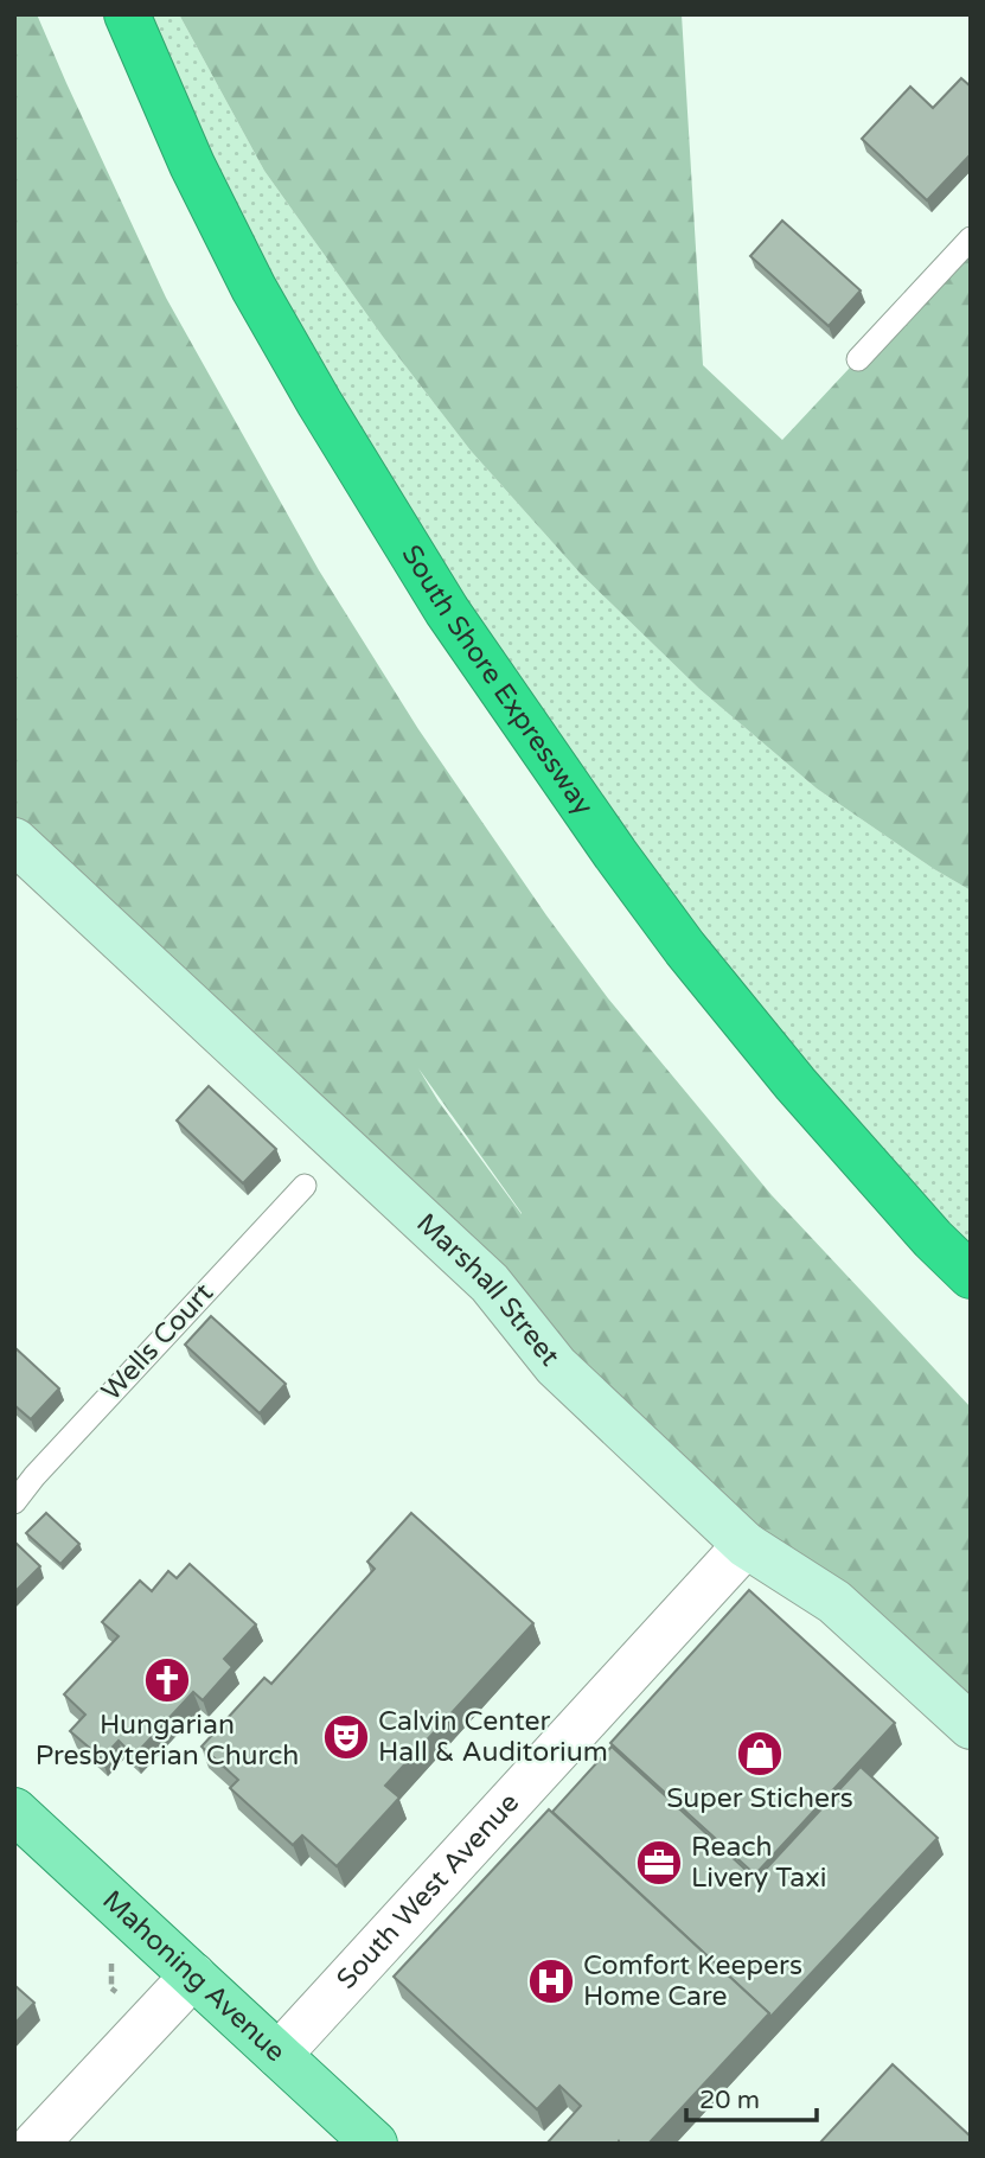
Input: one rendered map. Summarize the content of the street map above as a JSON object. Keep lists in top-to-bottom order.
{
  "streets": {
    "highway": ["South Shore Expressway"],
    "main road": ["Mahoning Avenue"],
    "street": ["Marshall Street", "South West Avenue"],
    "lane": ["Wells Court"]
  },
  "crossings": [
    ["Marshall Street", "South West Avenue"],
    ["South West Avenue", "Mahoning Avenue"]
  ],
  "places": {
    "church": ["Hungarian Presbyterian Church"],
    "theatre": ["Calvin Center Hall & Auditorium"],
    "shop": ["Super Stichers"],
    "office": ["Reach Livery Taxi"],
    "hospital": ["Comfort Keepers Home Care"]
  },
  "scale_bar": "20 m"
}
